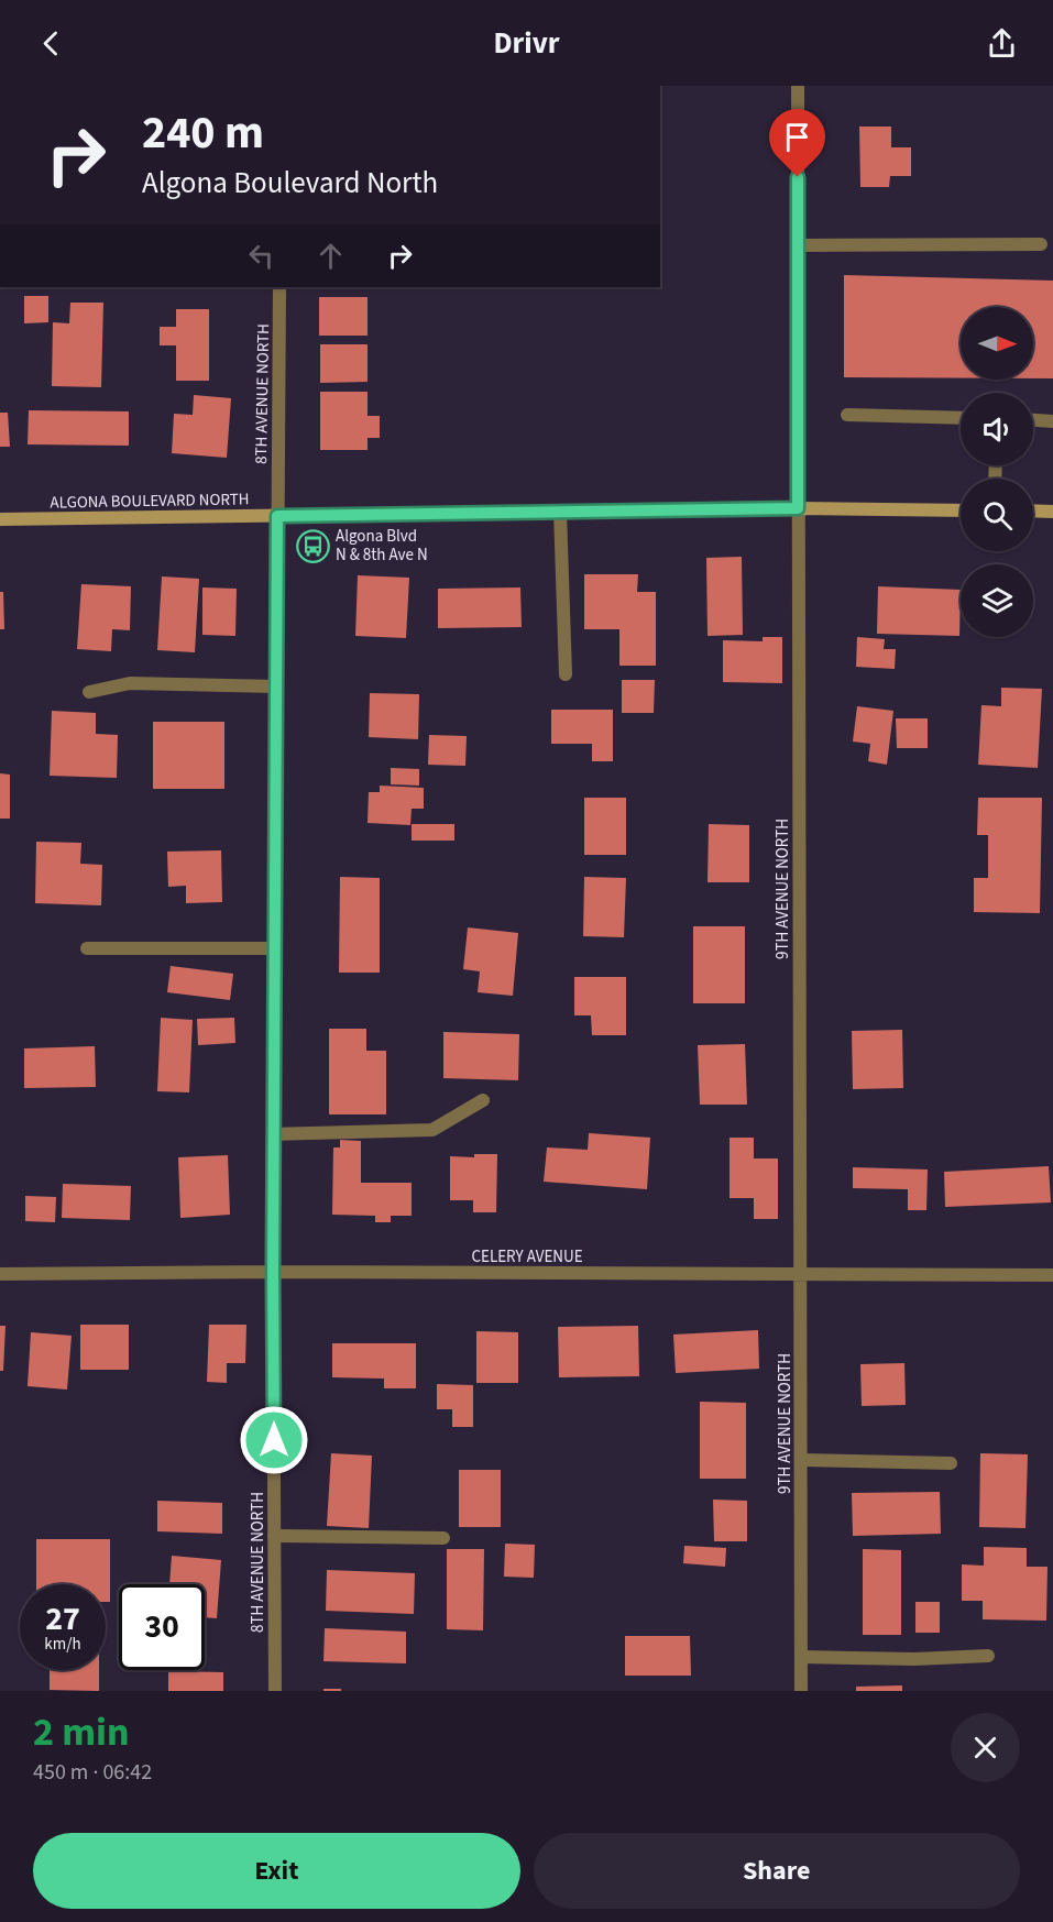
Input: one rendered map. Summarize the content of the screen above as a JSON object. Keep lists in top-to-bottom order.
{
  "streets": {
    "street": [
      "8TH AVENUE NORTH",
      "ALGONA BOULEVARD NORTH",
      "9TH AVENUE NORTH",
      "CELERY AVENUE"
    ]
  },
  "crossings": [
    ["8TH AVENUE NORTH", "ALGONA BOULEVARD NORTH"],
    ["8TH AVENUE NORTH", "CELERY AVENUE"],
    ["ALGONA BOULEVARD NORTH", "9TH AVENUE NORTH"],
    ["9TH AVENUE NORTH", "CELERY AVENUE"]
  ],
  "places": {
    "bus stop": ["Algona Blvd N & 8th Ave N"]
  },
  "north": "right",
  "page": {
    "header": "Drivr",
    "turn": ["240 m", "Algona Boulevard North"],
    "speed": "27 km/h",
    "limit": "30",
    "heading": ["2 min", "450 m · 06:42"],
    "buttons": ["Exit", "Share"]
  }
}
